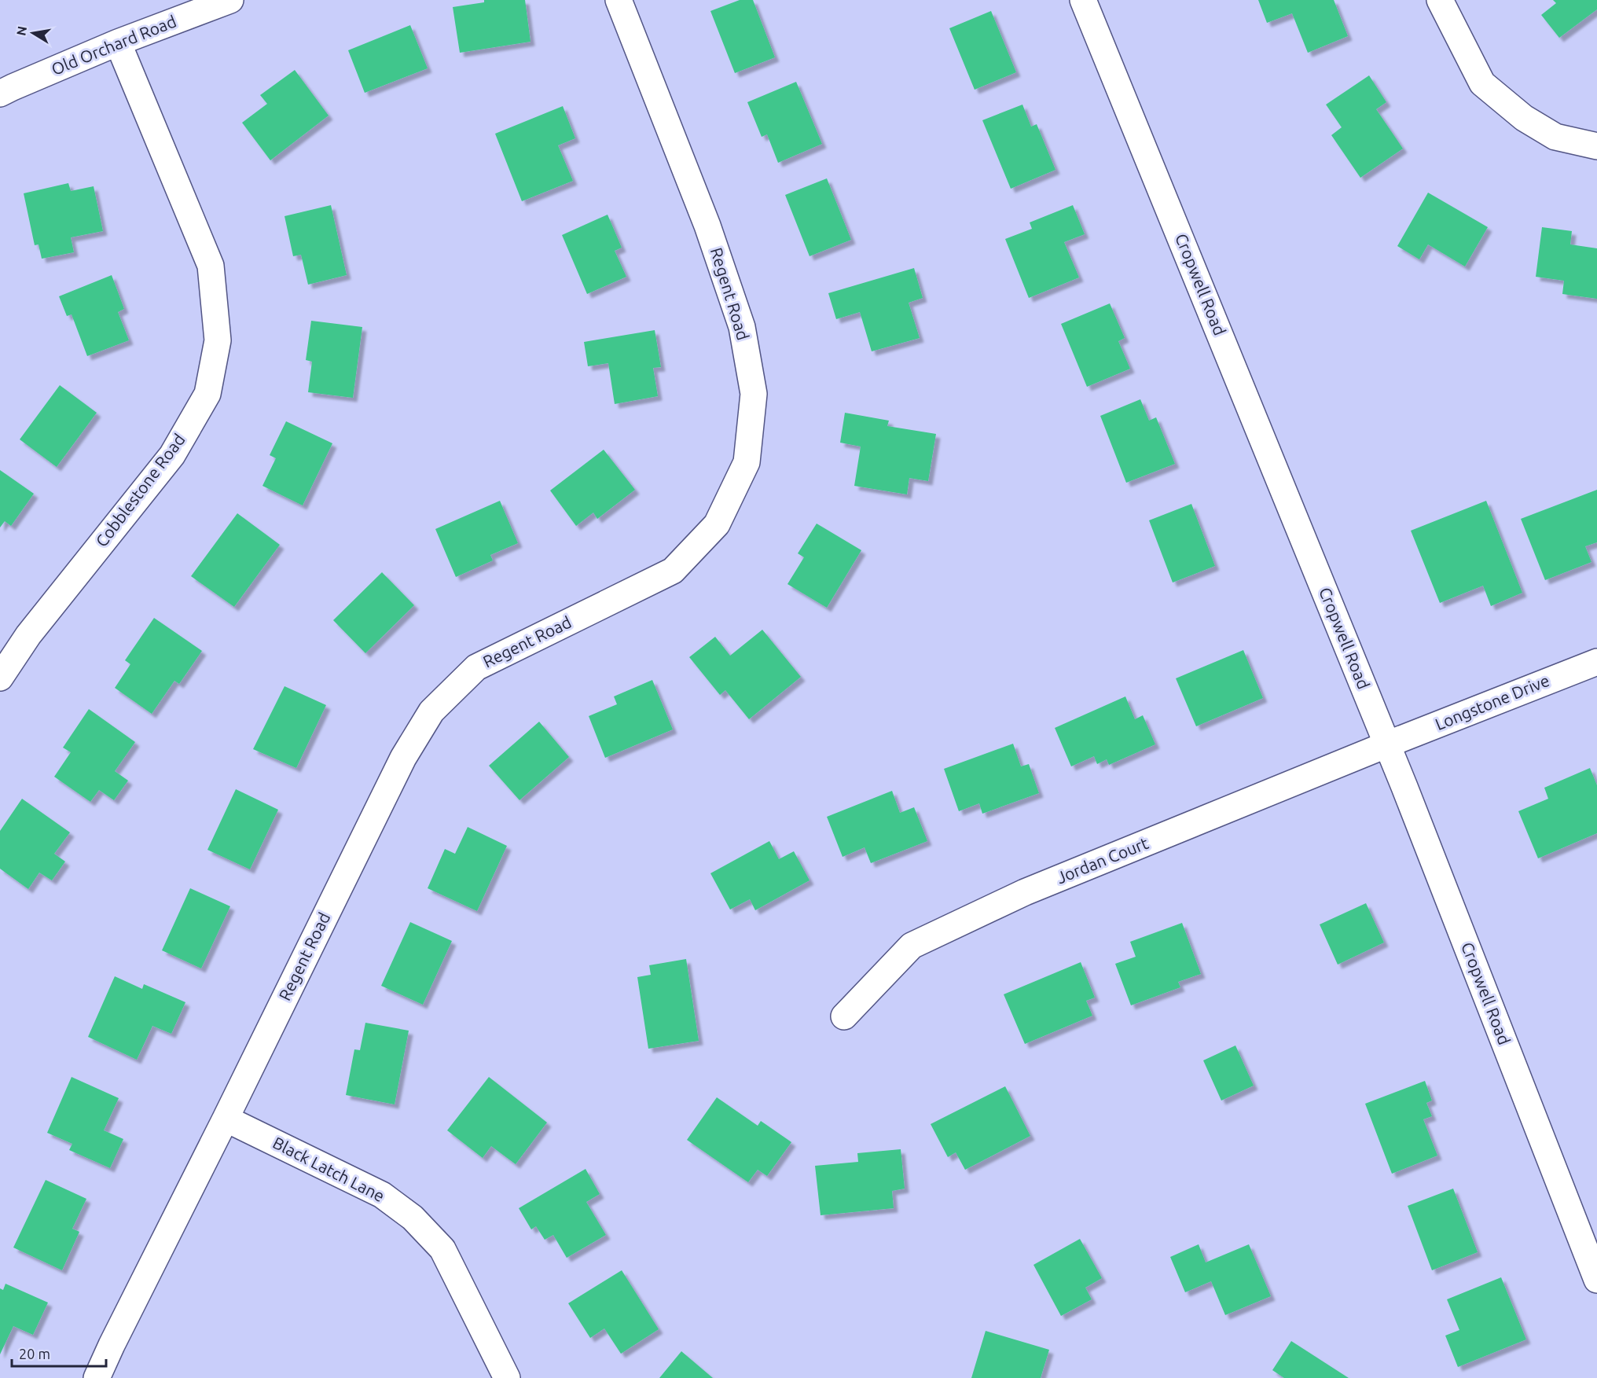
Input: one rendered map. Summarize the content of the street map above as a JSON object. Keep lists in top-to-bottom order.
{
  "streets": {
    "street": [
      "Old Orchard Road",
      "Cropwell Road",
      "Regent Road",
      "Cobblestone Road",
      "Longstone Drive",
      "Jordan Court",
      "Black Latch Lane"
    ]
  },
  "crossings": [
    ["Old Orchard Road", "Cobblestone Road"],
    ["Cropwell Road", "Longstone Drive"],
    ["Cropwell Road", "Jordan Court"],
    ["Regent Road", "Black Latch Lane"],
    ["Longstone Drive", "Jordan Court"]
  ],
  "scale_bar": "20 m",
  "north": "left"
}
